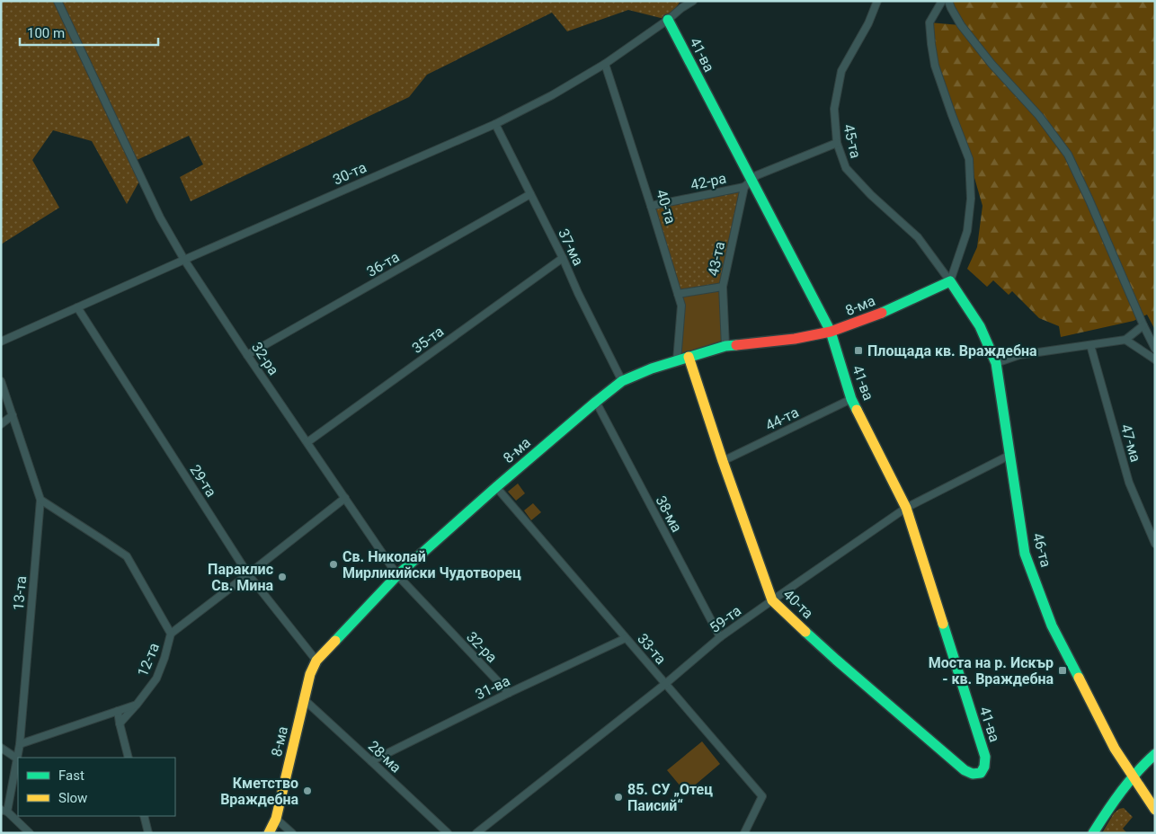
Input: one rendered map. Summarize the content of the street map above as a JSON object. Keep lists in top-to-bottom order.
{
  "streets": {
    "street": [
      "41-ва",
      "45-та",
      "30-та",
      "42-ра",
      "40-та",
      "37-ма",
      "43-та",
      "36-та",
      "8-ма",
      "35-та",
      "32-ра",
      "44-та",
      "47-ма",
      "29-та",
      "38-ма",
      "46-та",
      "13-та",
      "59-та",
      "33-та",
      "12-та",
      "31-ва",
      "28-ма"
    ]
  },
  "crossings": [
    ["41-ва", "30-та"],
    ["41-ва", "42-ра"],
    ["41-ва", "40-та"],
    ["41-ва", "43-та"],
    ["41-ва", "8-ма"],
    ["41-ва", "44-та"],
    ["41-ва", "59-та"],
    ["45-та", "42-ра"],
    ["45-та", "8-ма"],
    ["45-та", "46-та"],
    ["30-та", "40-та"],
    ["30-та", "37-ма"],
    ["30-та", "32-ра"],
    ["30-та", "29-та"],
    ["42-ра", "40-та"],
    ["42-ра", "43-та"],
    ["40-та", "8-ма"],
    ["40-та", "44-та"],
    ["40-та", "59-та"],
    ["37-ма", "36-та"],
    ["37-ма", "8-ма"],
    ["37-ма", "35-та"],
    ["43-та", "8-ма"],
    ["36-та", "32-ра"],
    ["8-ма", "32-ра"],
    ["8-ма", "29-та"],
    ["8-ма", "38-ма"],
    ["8-ма", "46-та"],
    ["8-ма", "33-та"],
    ["8-ма", "28-ма"],
    ["35-та", "32-ра"],
    ["32-ра", "31-ва"],
    ["38-ма", "59-та"],
    ["46-та", "59-та"],
    ["13-та", "12-та"],
    ["59-та", "33-та"],
    ["33-та", "31-ва"],
    ["31-ва", "28-ма"]
  ],
  "places": {
    "transit": ["Площада кв. Враждебна", "Моста на р. Искър - кв. Враждебна"],
    "other": [
      "Св. Николай Мирликийски Чудотворец",
      "Параклис Св. Мина",
      "Кметство Враждебна",
      "85. СУ „Отец Паисий“"
    ]
  },
  "legend": ["Fast", "Slow"],
  "scale_bar": "100 m"
}
